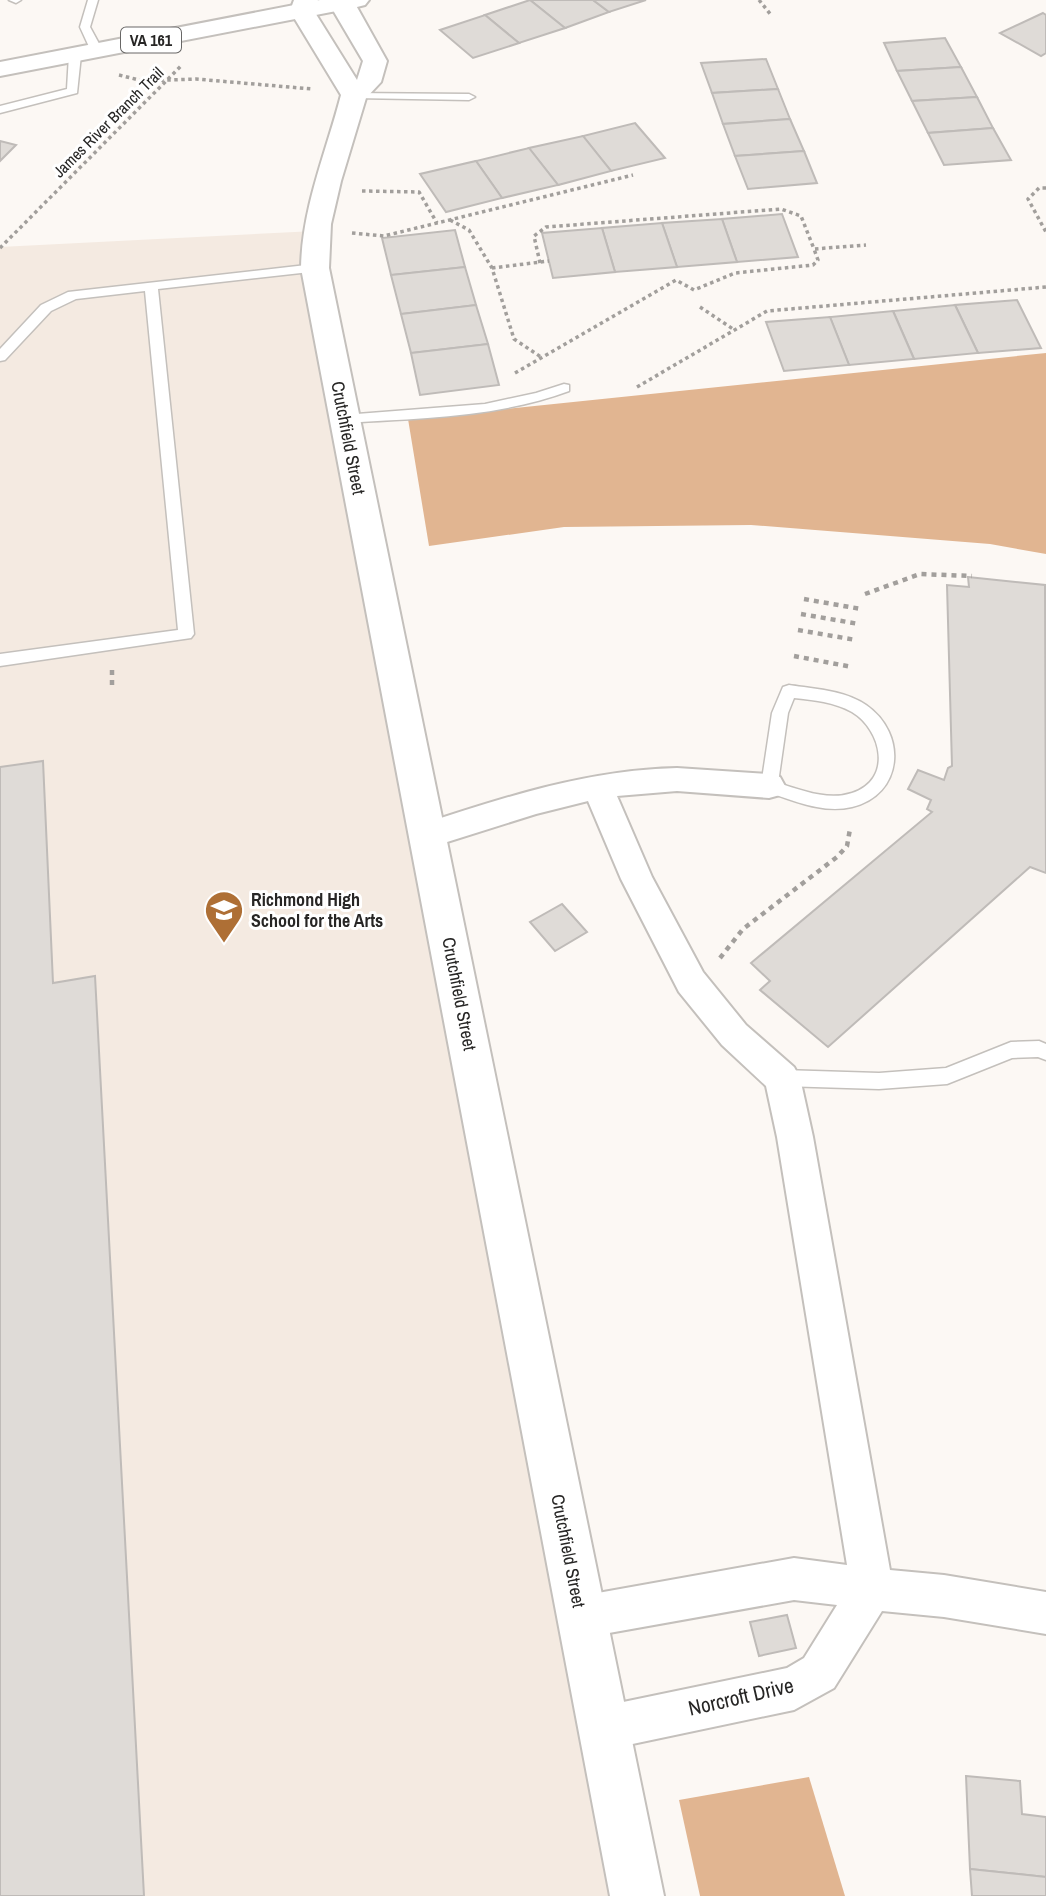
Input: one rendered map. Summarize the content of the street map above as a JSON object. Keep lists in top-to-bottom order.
{
  "streets": {
    "street": ["VA 161", "Crutchfield Street", "Norcroft Drive"],
    "path": ["James River Branch Trail"]
  },
  "crossings": [
    ["VA 161", "Crutchfield Street"],
    ["Crutchfield Street", "Norcroft Drive"]
  ],
  "places": {
    "school or university": ["Richmond High School for the Arts"]
  }
}
